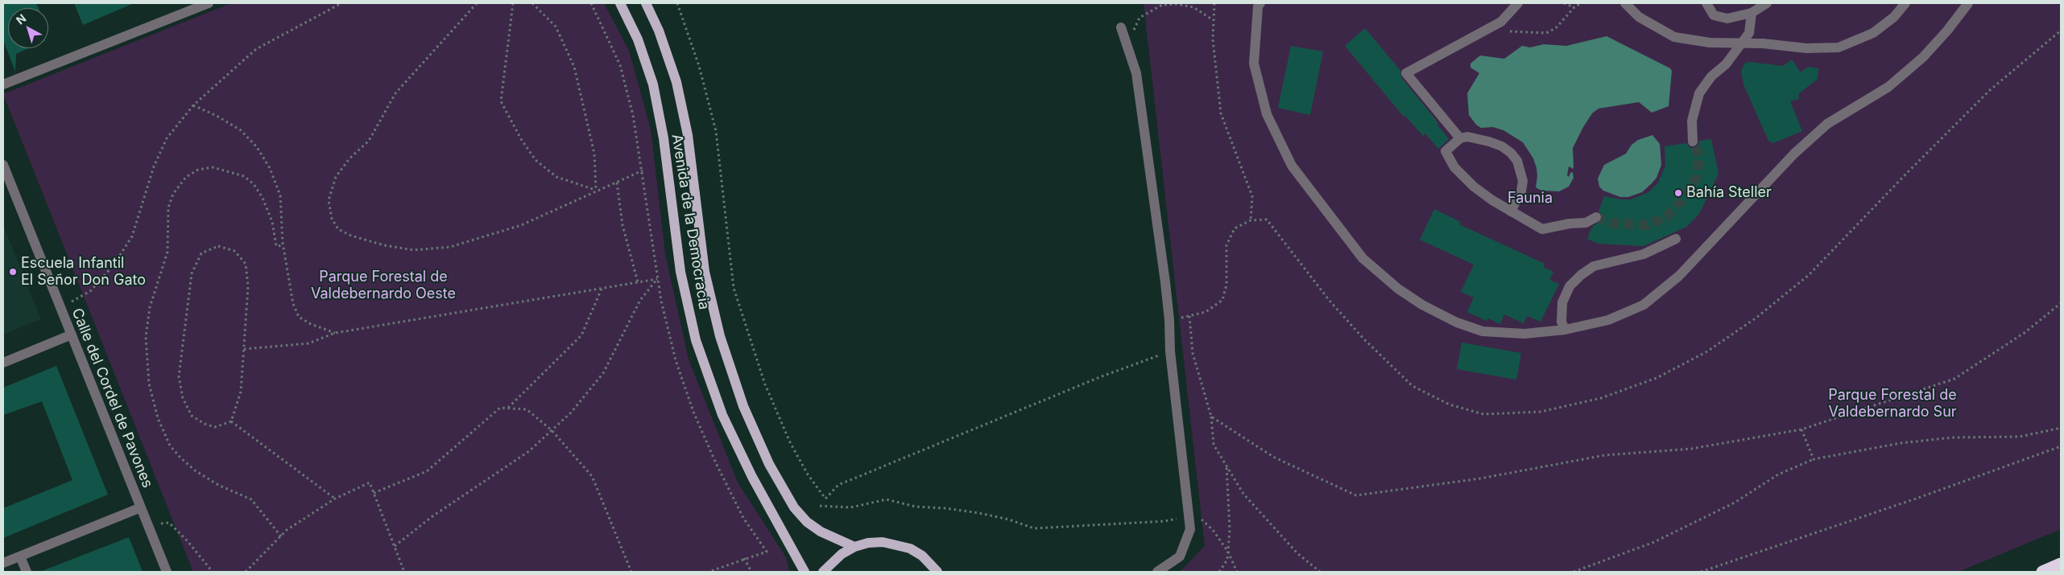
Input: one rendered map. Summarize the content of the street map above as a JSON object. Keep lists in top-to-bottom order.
{
  "streets": {
    "main road": ["Avenida de la Democracia"],
    "street": ["Calle del Cordel de Pavones"]
  },
  "parks": ["Faunia", "Parque Forestal de Valdebernardo Oeste", "Parque Forestal de Valdebernardo Sur"],
  "places": ["Bahía Steller", "Escuela Infantil El Señor Don Gato"],
  "north": "top left"
}
